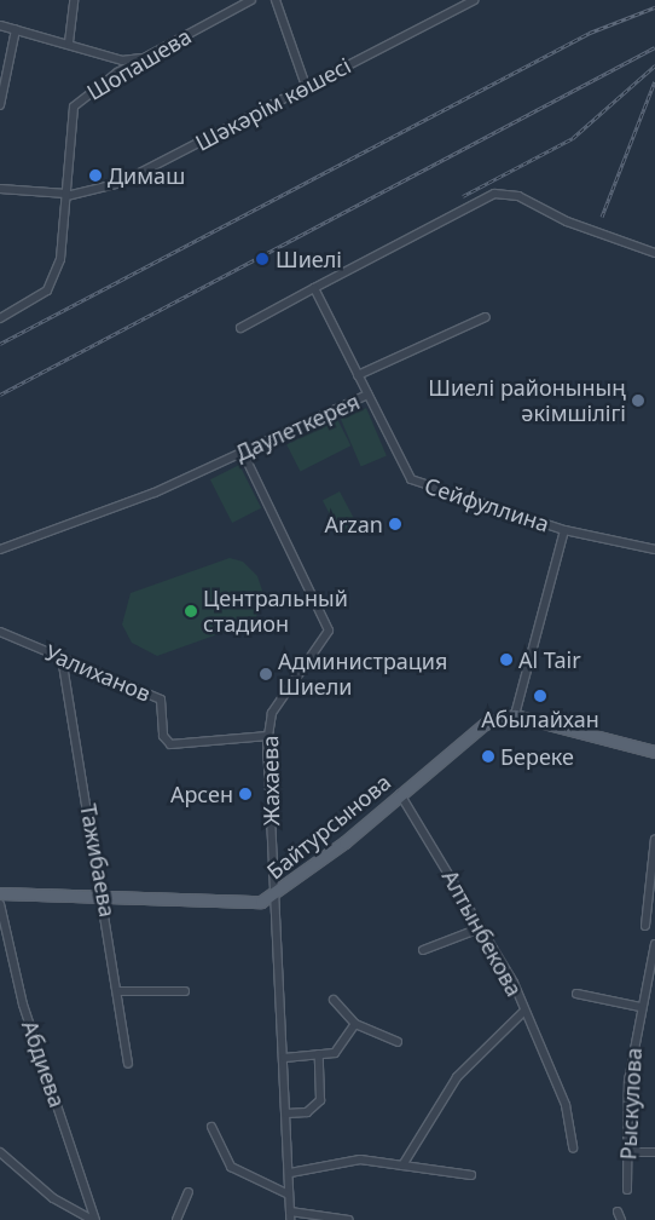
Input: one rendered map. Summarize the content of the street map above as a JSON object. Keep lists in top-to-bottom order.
{
  "streets": {
    "main road": ["Байтурсынова"],
    "street": [
      "Шопашева",
      "Шәкәрім көшесі",
      "Даулеткерея",
      "Сейфуллина",
      "Уалиханов",
      "Жахаева",
      "Тажибаева",
      "Алтынбекова",
      "Абдиева",
      "Рыскулова"
    ]
  },
  "crossings": [
    ["Шопашева", "Шәкәрім көшесі"],
    ["Даулеткерея", "Сейфуллина"],
    ["Даулеткерея", "Жахаева"],
    ["Уалиханов", "Жахаева"],
    ["Уалиханов", "Тажибаева"],
    ["Жахаева", "Байтурсынова"],
    ["Байтурсынова", "Тажибаева"],
    ["Байтурсынова", "Алтынбекова"]
  ],
  "places": [
    "Димаш",
    "Шиелі",
    "Шиелі районының әкімшілігі",
    "Arzan",
    "Центральный стадион",
    "Al Tair",
    "Администрация Шиели",
    "Абылайхан",
    "Береке",
    "Арсен"
  ]
}
